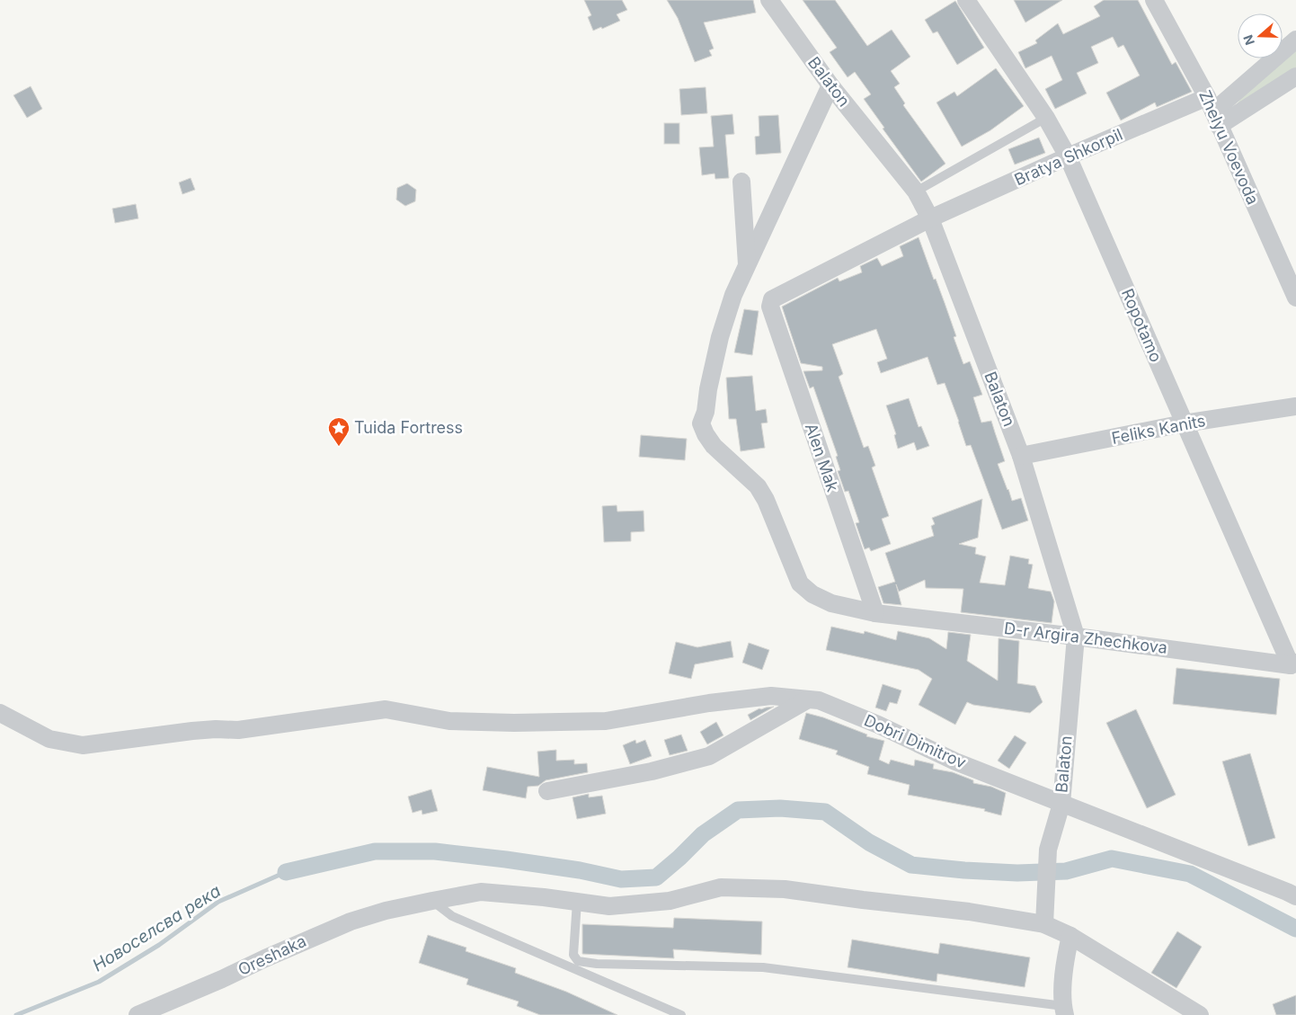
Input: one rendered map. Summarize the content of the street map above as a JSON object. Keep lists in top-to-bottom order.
{
  "streets": {
    "street": [
      "Balaton",
      "Zhelyu Voevoda",
      "Bratya Shkorpil",
      "Ropotamo",
      "Feliks Kanits",
      "Alen Mak",
      "D-r Argira Zhechkova",
      "Dobri Dimitrov",
      "Oreshaka"
    ]
  },
  "crossings": [
    ["Balaton", "Bratya Shkorpil"],
    ["Balaton", "Feliks Kanits"],
    ["Balaton", "D-r Argira Zhechkova"],
    ["Balaton", "Dobri Dimitrov"],
    ["Balaton", "Oreshaka"],
    ["Zhelyu Voevoda", "Bratya Shkorpil"],
    ["Bratya Shkorpil", "Ropotamo"],
    ["Bratya Shkorpil", "Alen Mak"],
    ["Ropotamo", "Feliks Kanits"],
    ["Ropotamo", "D-r Argira Zhechkova"],
    ["Alen Mak", "D-r Argira Zhechkova"]
  ],
  "water": ["Новоселсва река"],
  "places": {
    "place": ["Tuida Fortress"]
  },
  "north": "left"
}
